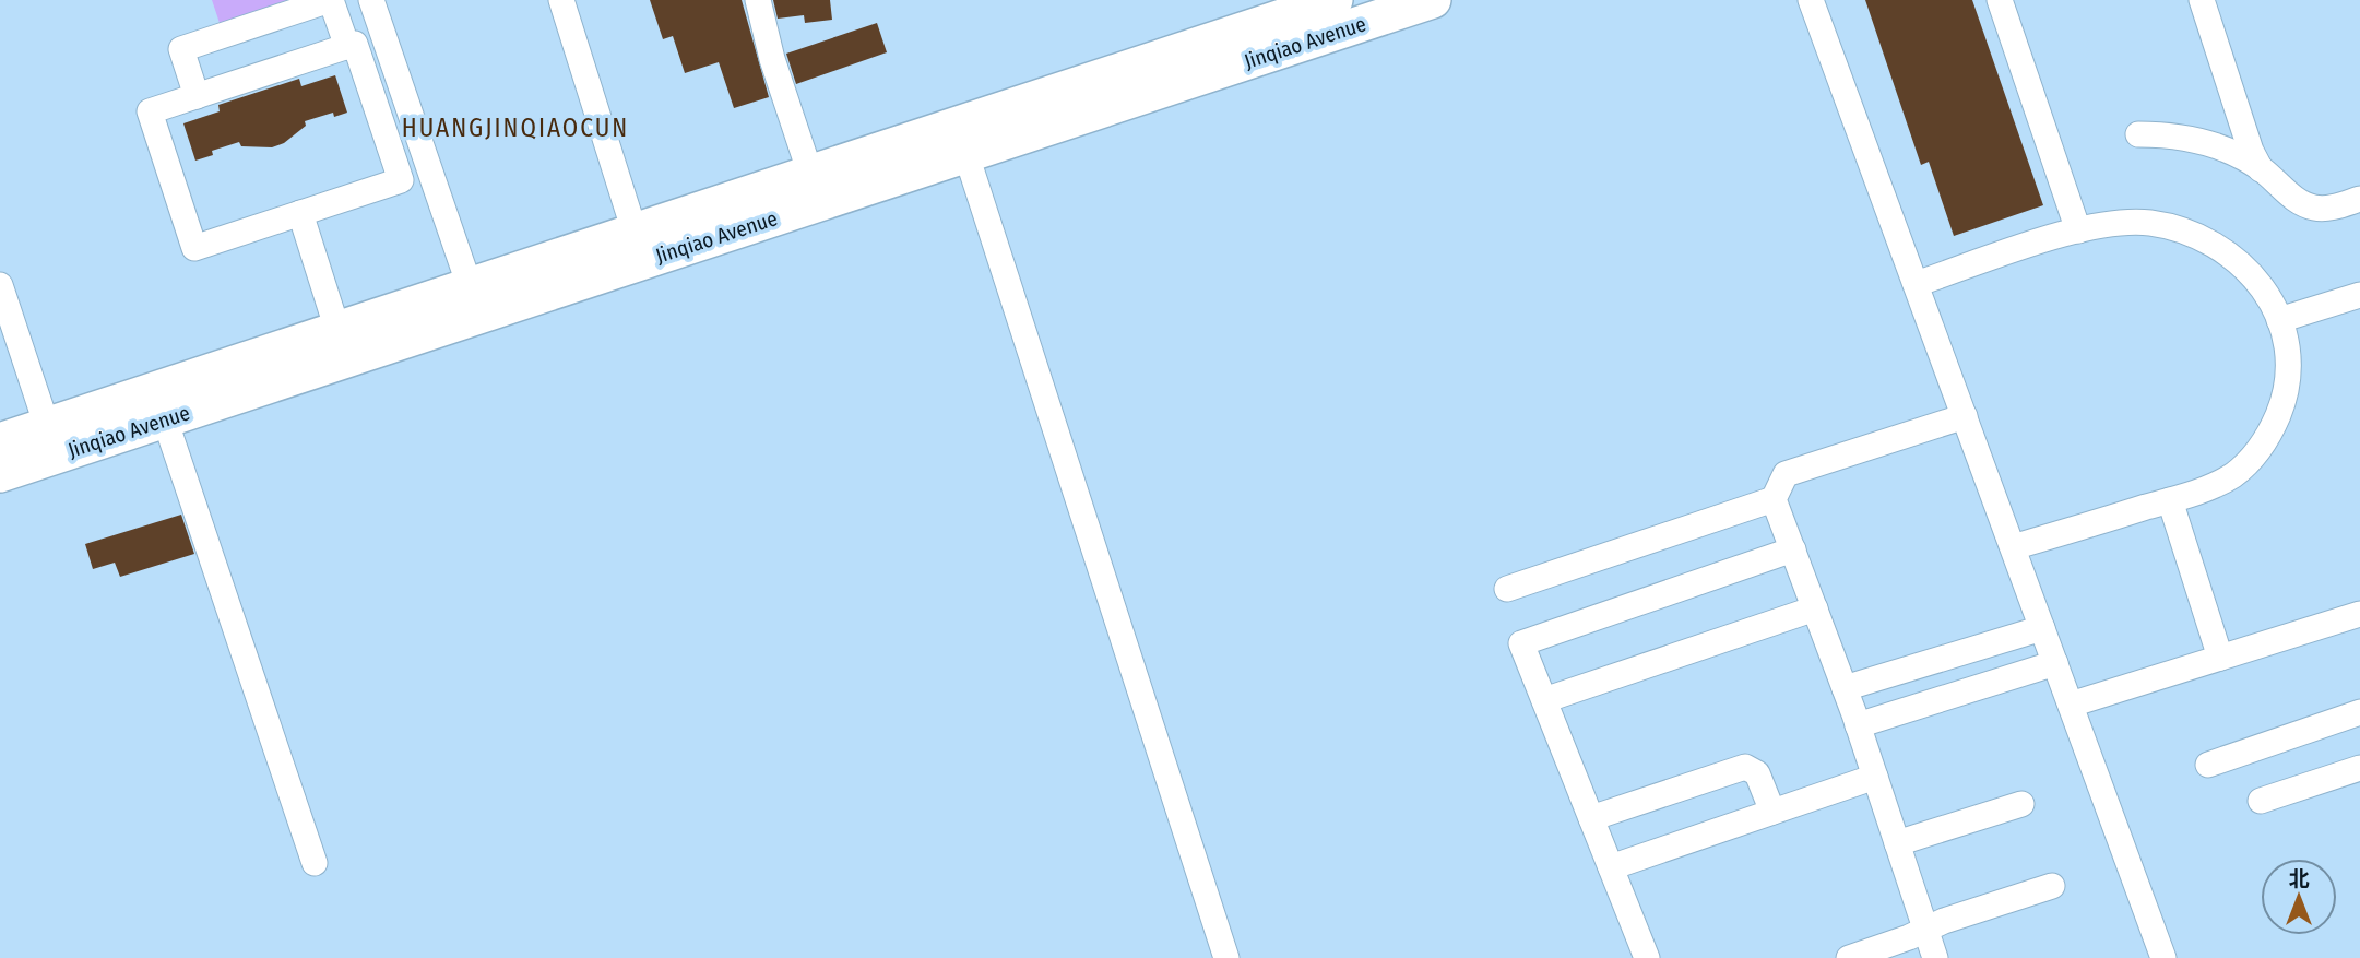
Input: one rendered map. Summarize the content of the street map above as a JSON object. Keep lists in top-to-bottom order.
{
  "streets": {
    "highway": ["Jinqiao Avenue"]
  },
  "districts": ["HUANGJINQIAOCUN"],
  "north": "top"
}
